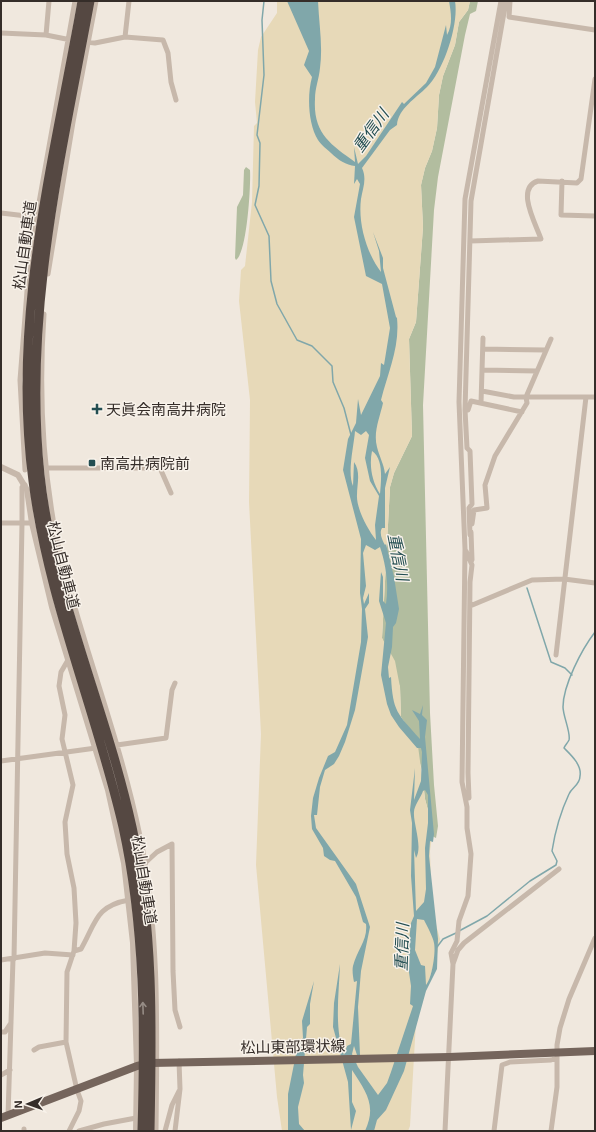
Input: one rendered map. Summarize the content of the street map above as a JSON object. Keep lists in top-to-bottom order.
{
  "streets": {
    "highway": ["松山自動車道"],
    "main road": ["松山東部環状線"]
  },
  "water": ["重信川"],
  "places": {
    "health": ["天眞会南高井病院"],
    "transit": ["南高井病院前"]
  },
  "north": "left"
}
